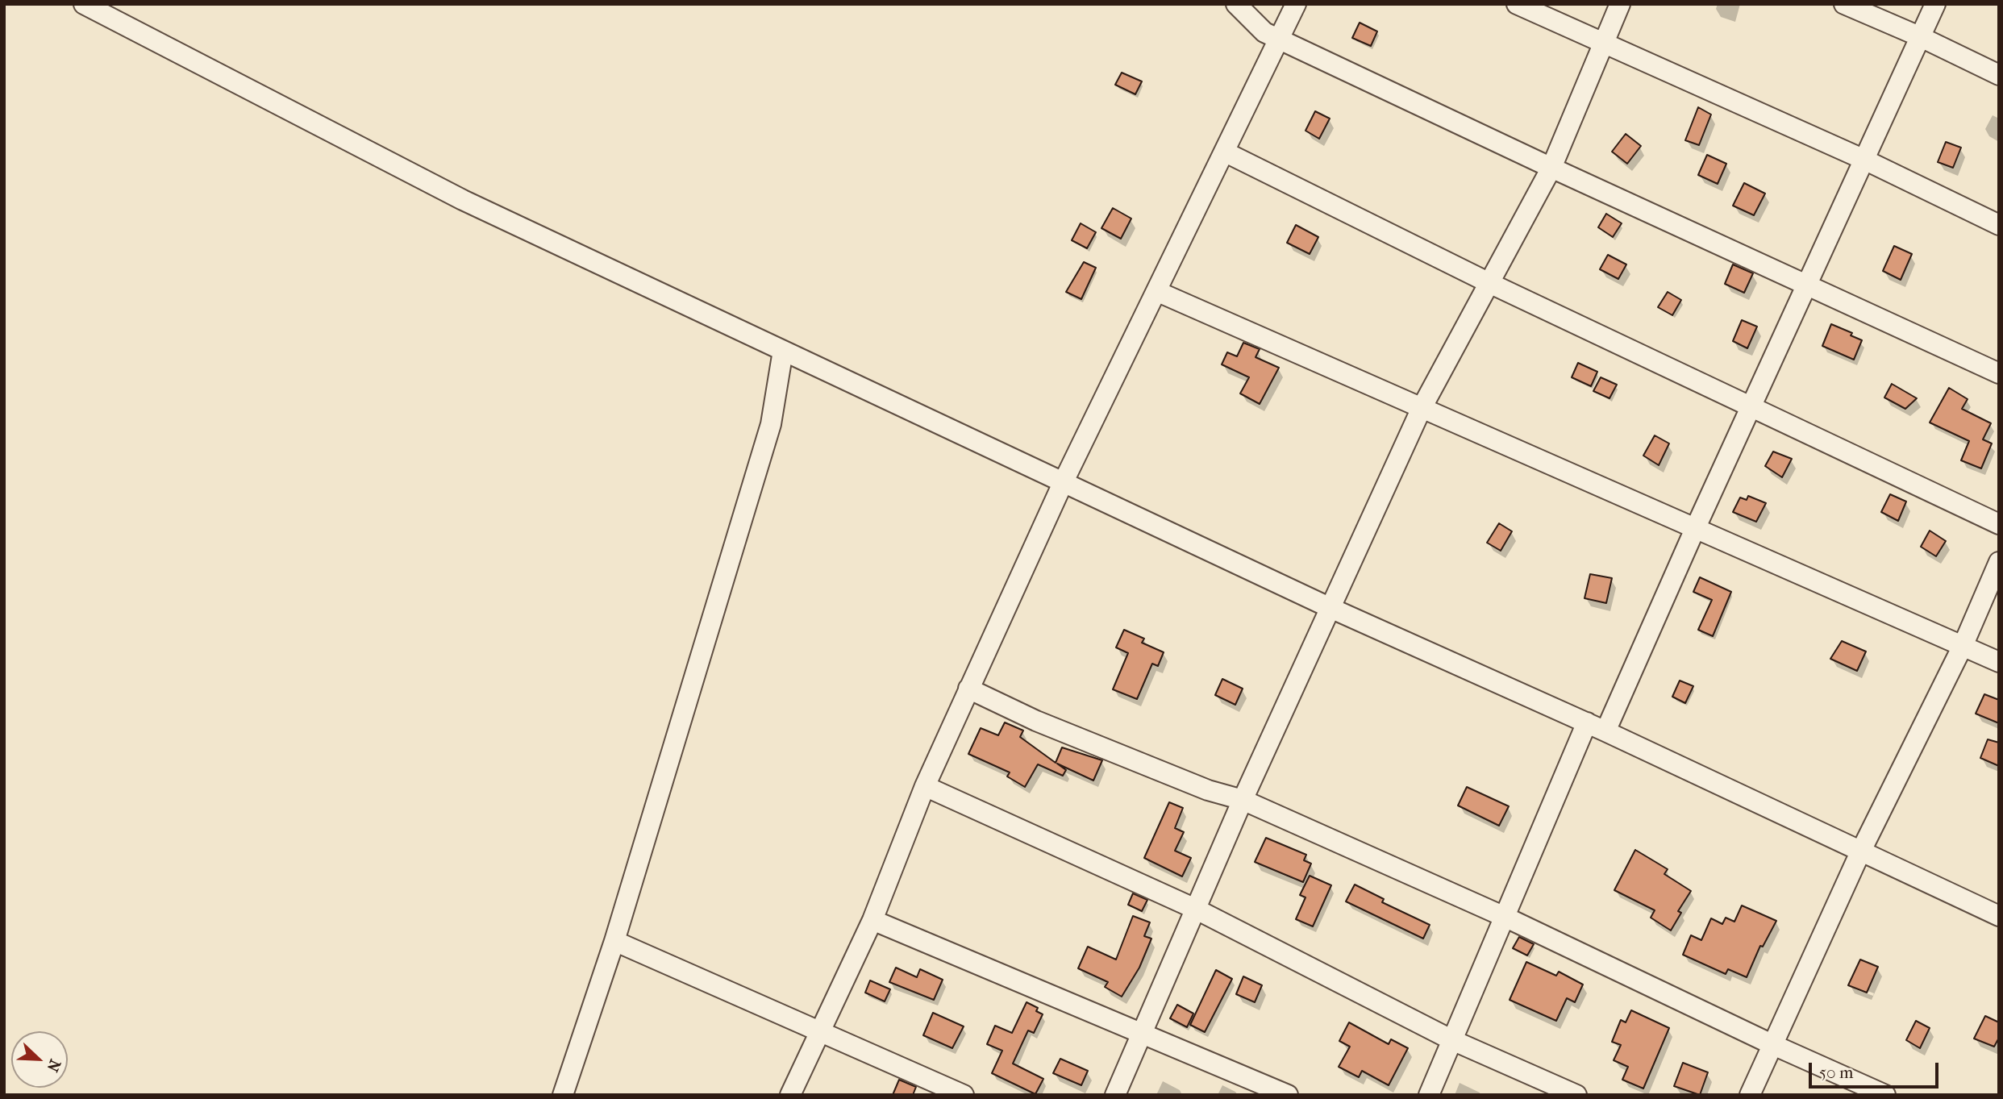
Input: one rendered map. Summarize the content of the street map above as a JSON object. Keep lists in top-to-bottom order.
{
  "scale_bar": "50 m",
  "north": "bottom right"
}
